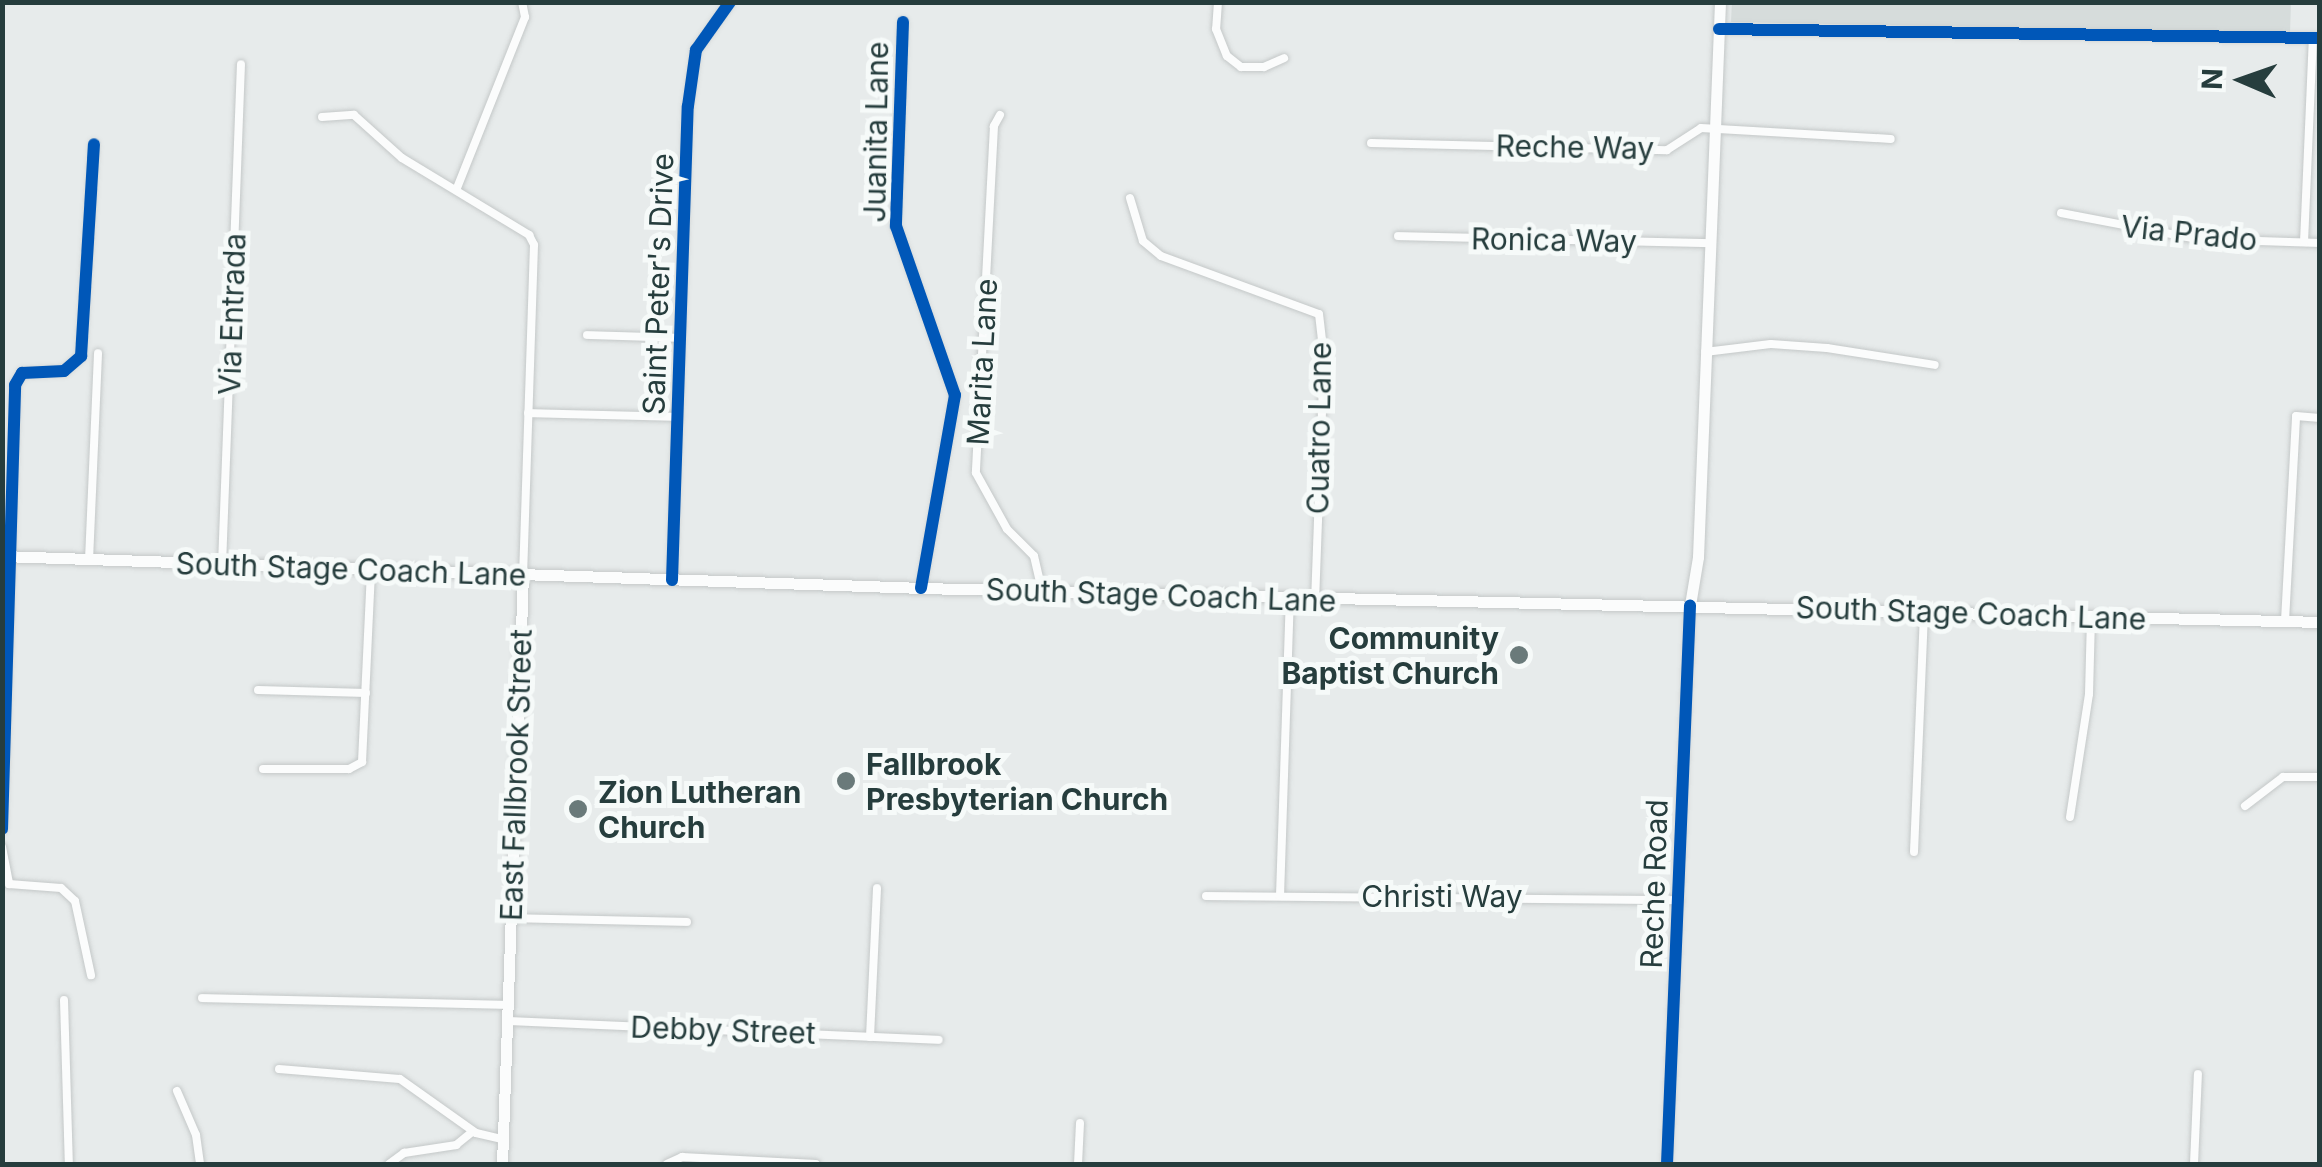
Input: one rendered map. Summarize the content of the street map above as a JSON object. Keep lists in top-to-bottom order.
{
  "streets": {
    "main road": ["South Stage Coach Lane", "East Fallbrook Street", "Reche Road"],
    "street": [
      "Juanita Lane",
      "Reche Way",
      "Via Prado",
      "Ronica Way",
      "Saint Peter's Drive",
      "Via Entrada",
      "Marita Lane",
      "Cuatro Lane",
      "Christi Way",
      "Debby Street"
    ]
  },
  "crossings": [
    ["Juanita Lane", "South Stage Coach Lane"],
    ["Reche Way", "Reche Road"],
    ["Ronica Way", "Reche Road"],
    ["Saint Peter's Drive", "South Stage Coach Lane"],
    ["Via Entrada", "South Stage Coach Lane"],
    ["Marita Lane", "South Stage Coach Lane"],
    ["Cuatro Lane", "South Stage Coach Lane"],
    ["South Stage Coach Lane", "East Fallbrook Street"],
    ["South Stage Coach Lane", "Reche Road"],
    ["East Fallbrook Street", "Debby Street"],
    ["Reche Road", "Christi Way"]
  ],
  "places": ["Community Baptist Church", "Fallbrook Presbyterian Church", "Zion Lutheran Church"],
  "north": "left"
}
